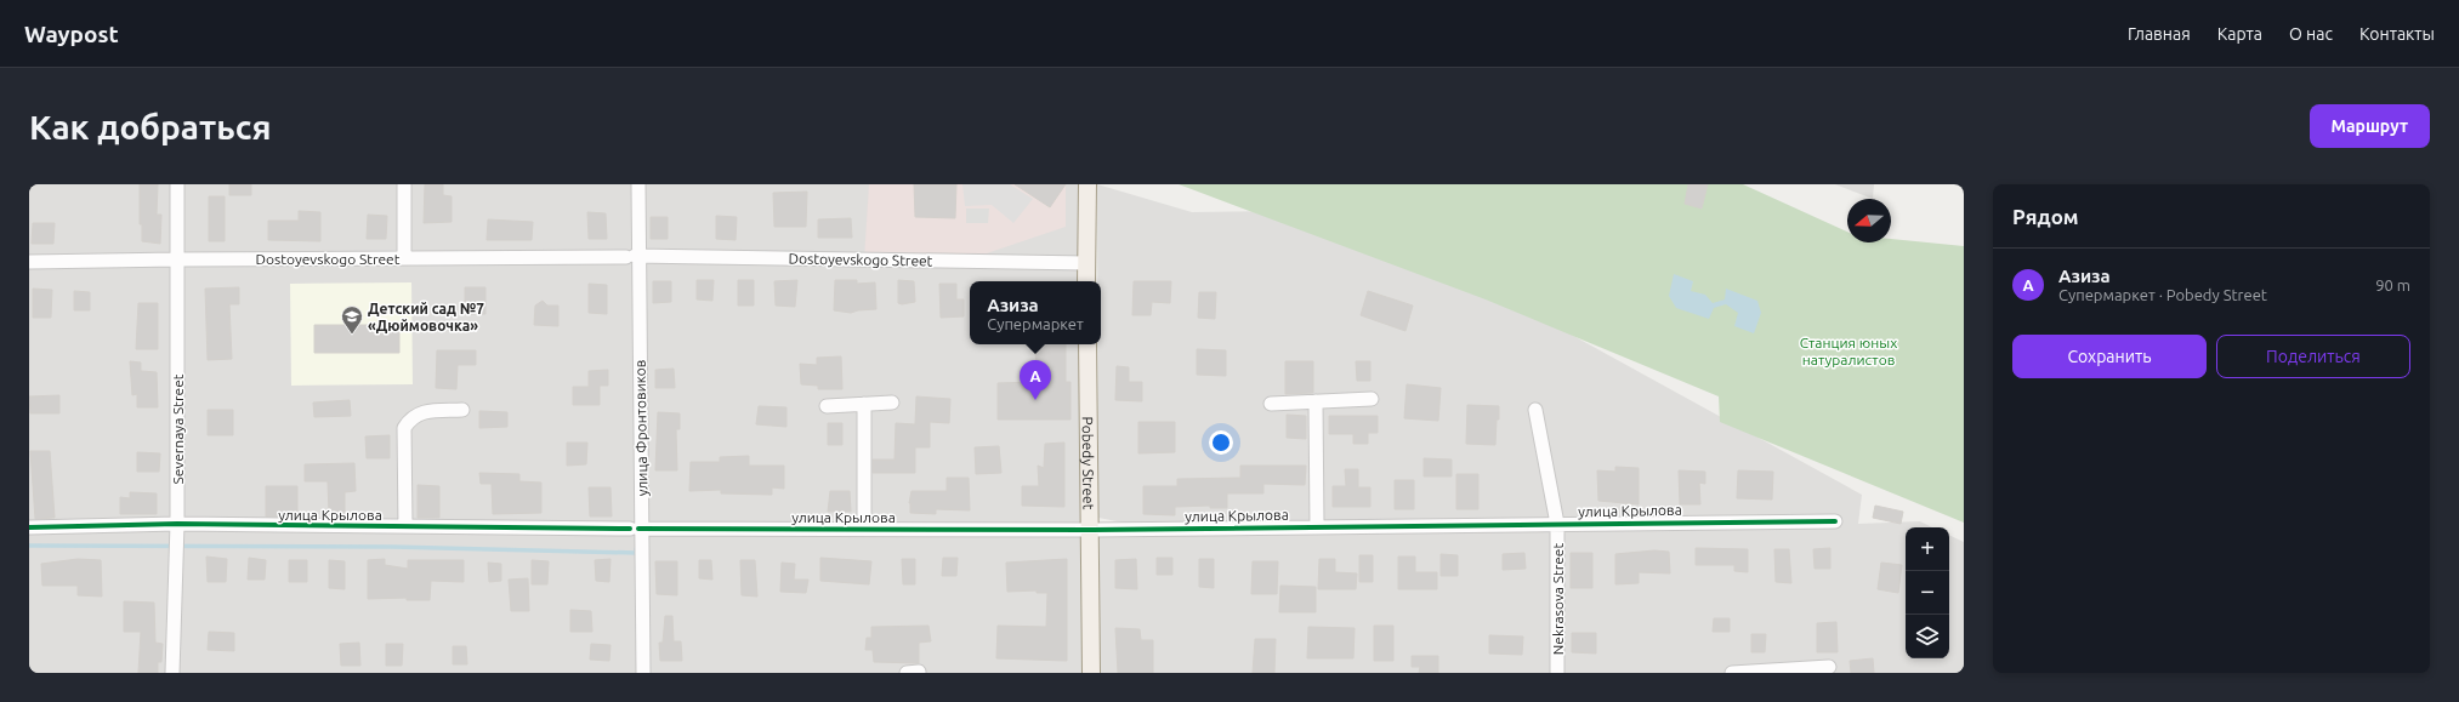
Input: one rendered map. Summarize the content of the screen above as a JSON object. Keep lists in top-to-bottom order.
{
  "streets": {
    "main road": ["Pobedy Street"],
    "street": [
      "Dostoyevskogo Street",
      "улица Фронтовиков",
      "Severnaya Street",
      "улица Крылова",
      "Nekrasova Street"
    ]
  },
  "crossings": [
    ["Dostoyevskogo Street", "улица Фронтовиков"],
    ["Dostoyevskogo Street", "Severnaya Street"],
    ["улица Фронтовиков", "улица Крылова"],
    ["Severnaya Street", "улица Крылова"],
    ["Pobedy Street", "улица Крылова"],
    ["улица Крылова", "Nekrasova Street"]
  ],
  "parks": ["Станция юных натуралистов"],
  "places": {
    "school or university": ["Детский сад №7 «Дюймовочка»"]
  },
  "north": "left",
  "page": {
    "header": "Waypost",
    "nav": [
      "Главная",
      "Карта",
      "О нас",
      "Контакты"
    ],
    "buttons": [
      "Маршрут",
      ["Сохранить", "Поделиться"]
    ],
    "title": "Как добраться",
    "heading": "Рядом",
    "list": [
      {
        "mark": "A",
        "name": "Азиза",
        "note": "Супермаркет · Pobedy Street",
        "value": "90 m"
      }
    ],
    "popup": ["Азиза", "Супермаркет"],
    "pins": "A",
    "map_buttons": ["+", "−"]
  }
}
